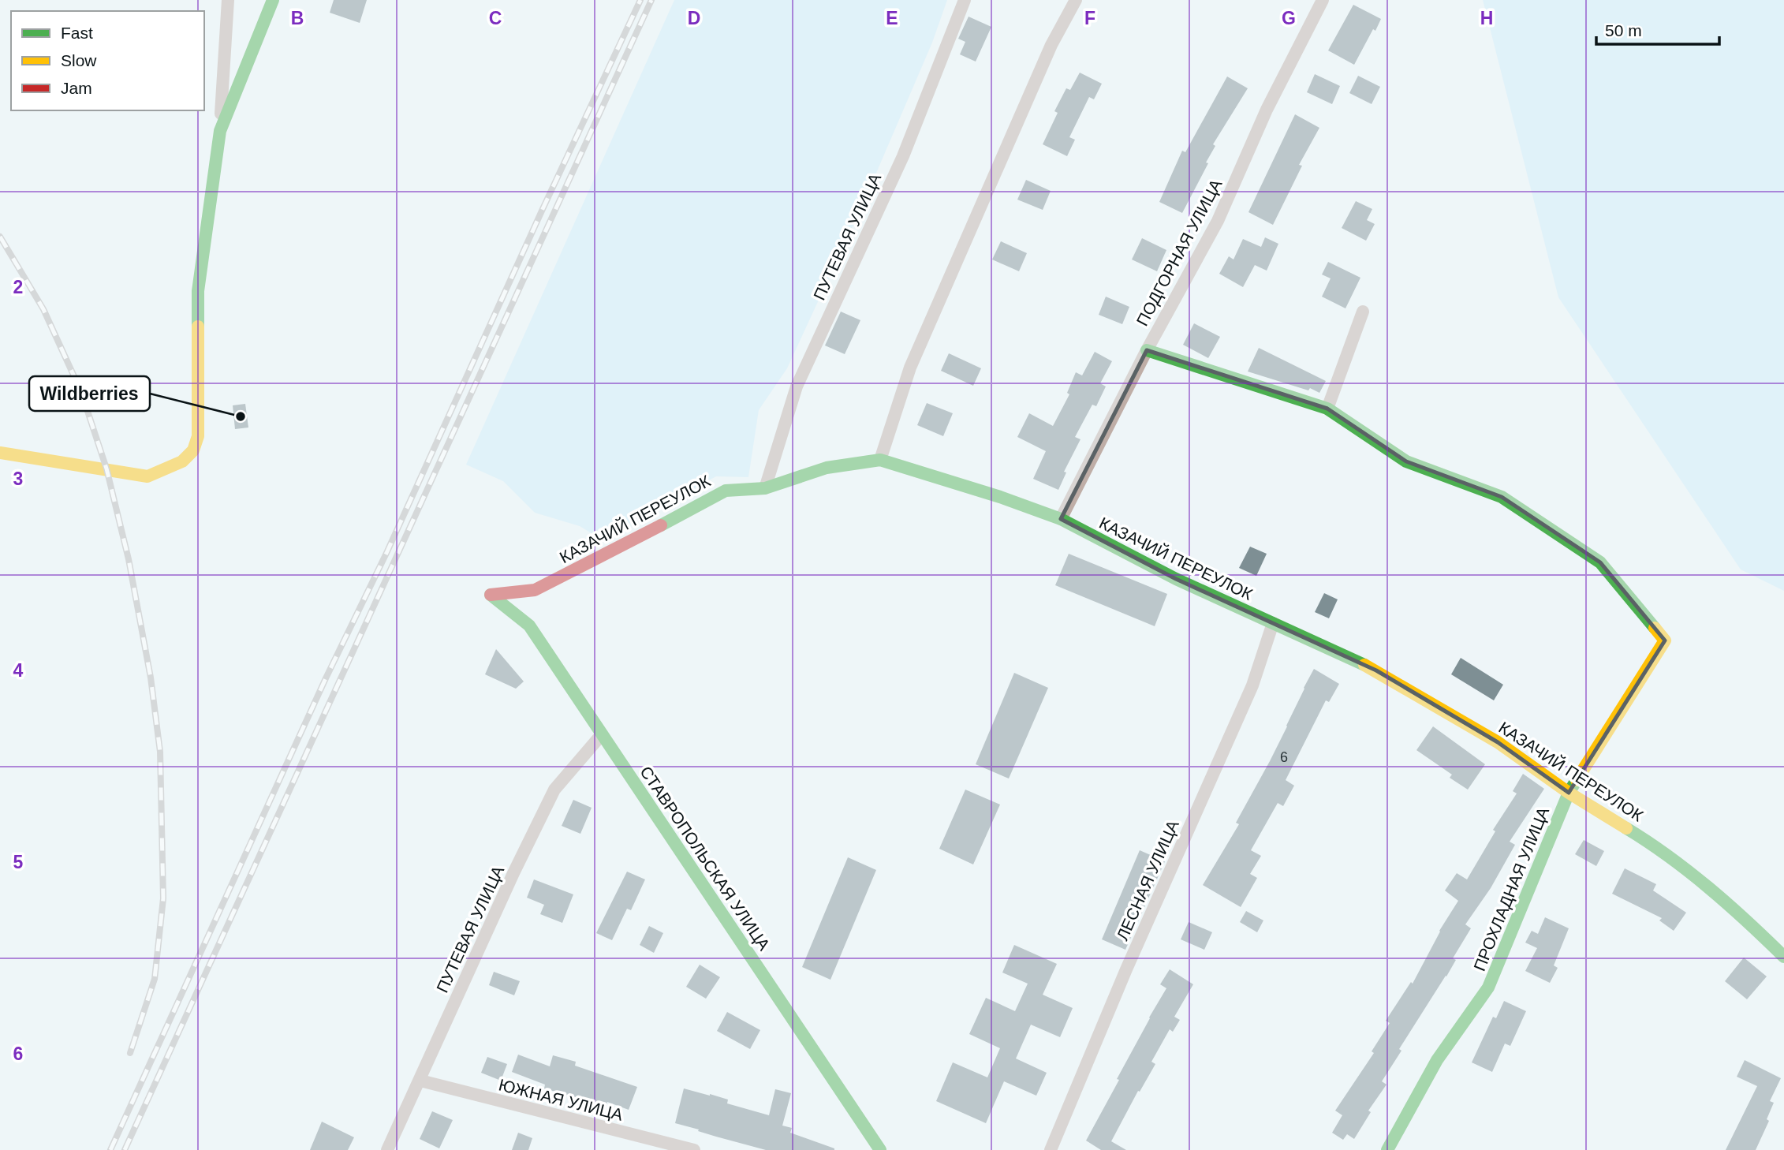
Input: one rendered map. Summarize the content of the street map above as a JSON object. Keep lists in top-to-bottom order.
{
  "streets": {
    "street": [
      "ПУТЕВАЯ УЛИЦА",
      "ПОДГОРНАЯ УЛИЦА",
      "КАЗАЧИЙ ПЕРЕУЛОК",
      "СТАВРОПОЛЬСКАЯ УЛИЦА",
      "ЛЕСНАЯ УЛИЦА",
      "ПРОХЛАДНАЯ УЛИЦА",
      "ЮЖНАЯ УЛИЦА"
    ]
  },
  "crossings": [
    ["ПУТЕВАЯ УЛИЦА", "КАЗАЧИЙ ПЕРЕУЛОК"],
    ["ПУТЕВАЯ УЛИЦА", "СТАВРОПОЛЬСКАЯ УЛИЦА"],
    ["ПУТЕВАЯ УЛИЦА", "ЮЖНАЯ УЛИЦА"],
    ["ПОДГОРНАЯ УЛИЦА", "КАЗАЧИЙ ПЕРЕУЛОК"],
    ["КАЗАЧИЙ ПЕРЕУЛОК", "СТАВРОПОЛЬСКАЯ УЛИЦА"],
    ["КАЗАЧИЙ ПЕРЕУЛОК", "ЛЕСНАЯ УЛИЦА"],
    ["КАЗАЧИЙ ПЕРЕУЛОК", "ПРОХЛАДНАЯ УЛИЦА"]
  ],
  "places": ["Wildberries"],
  "house_numbers": ["6"],
  "legend": ["Fast", "Slow", "Jam"],
  "scale_bar": "50 m",
  "grid": {
    "columns": [
      "B",
      "C",
      "D",
      "E",
      "F",
      "G",
      "H"
    ],
    "rows": [
      "2",
      "3",
      "4",
      "5",
      "6"
    ]
  }
}
